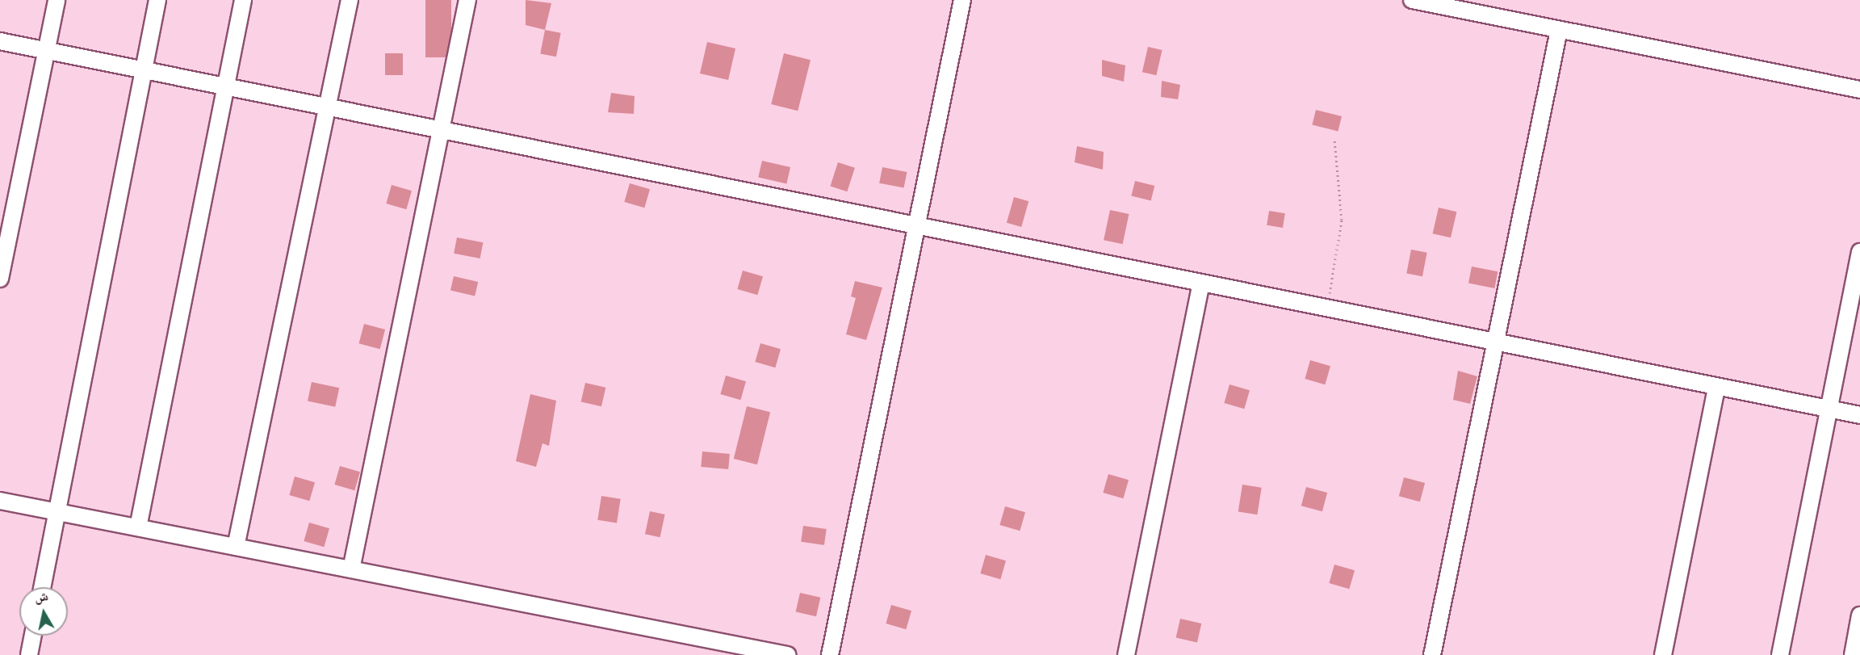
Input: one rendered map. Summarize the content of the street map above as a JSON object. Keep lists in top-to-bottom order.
{
  "north": "top"
}
